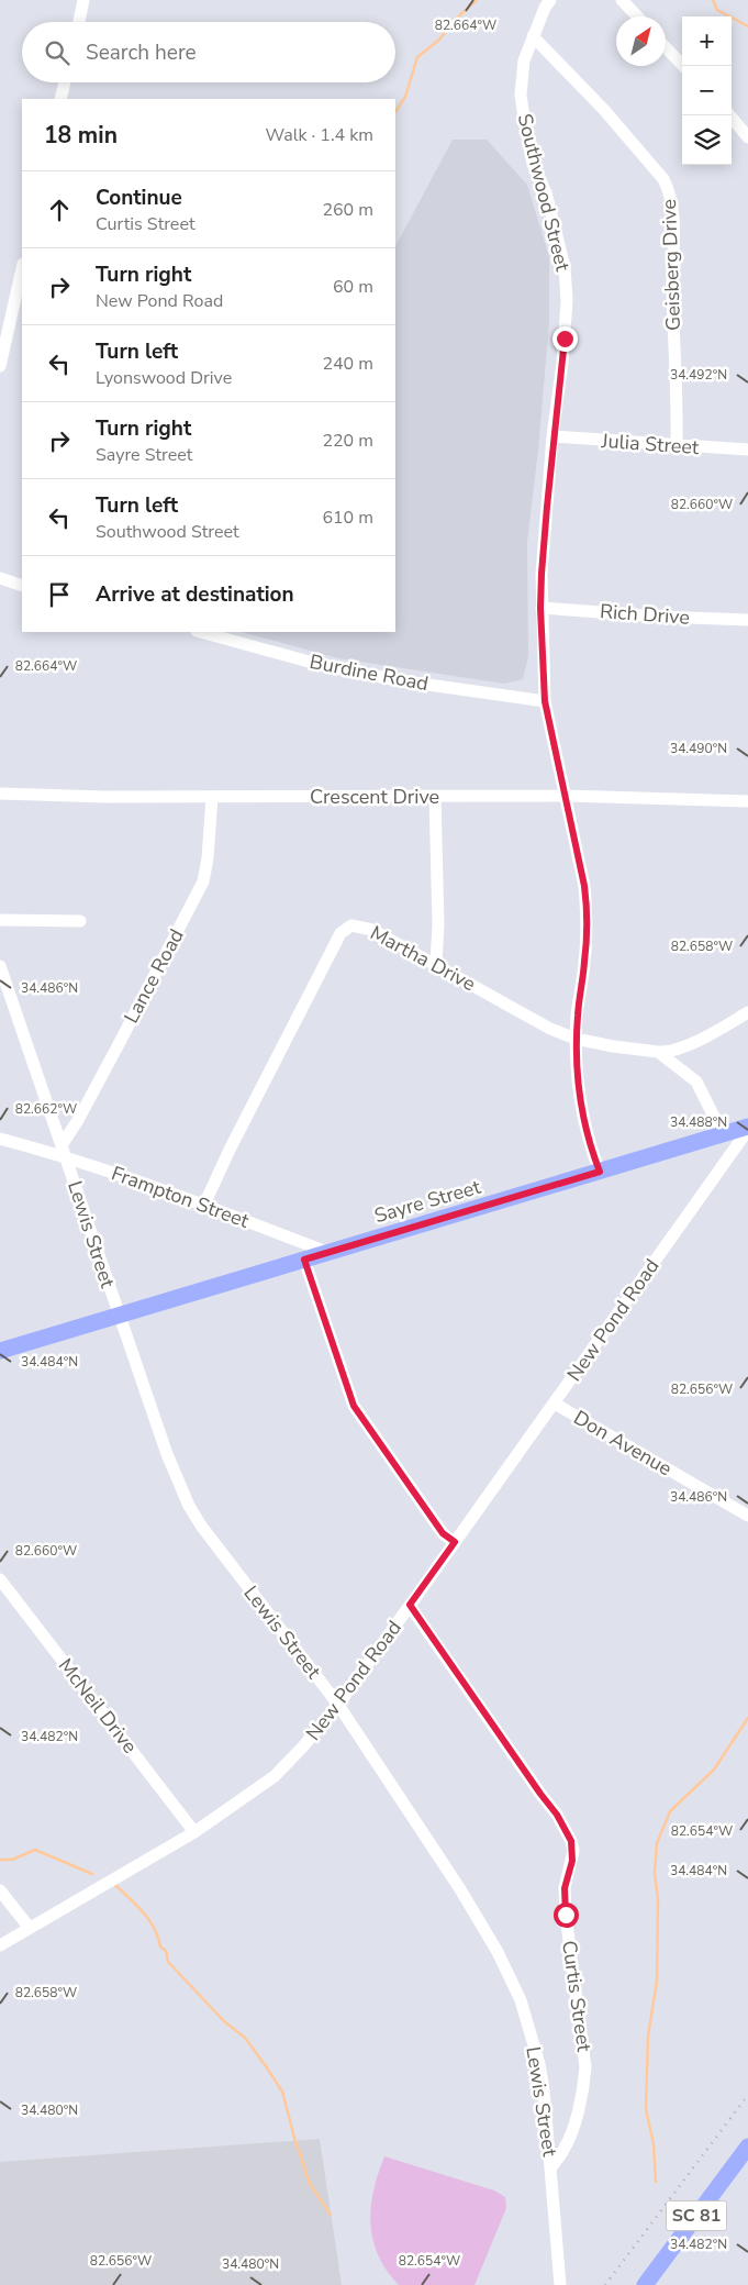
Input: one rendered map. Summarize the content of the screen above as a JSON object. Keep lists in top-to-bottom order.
{
  "streets": {
    "main road": ["Sayre Street", "SC 81"],
    "street": [
      "Southwood Street",
      "Geisberg Drive",
      "Julia Street",
      "Rich Drive",
      "Burdine Road",
      "Crescent Drive",
      "Martha Drive",
      "Lance Road",
      "Frampton Street",
      "Lewis Street",
      "New Pond Road",
      "Don Avenue",
      "McNeil Drive",
      "Curtis Street"
    ]
  },
  "crossings": [
    ["Southwood Street", "Geisberg Drive"],
    ["Southwood Street", "Julia Street"],
    ["Southwood Street", "Rich Drive"],
    ["Southwood Street", "Burdine Road"],
    ["Southwood Street", "Crescent Drive"],
    ["Southwood Street", "Martha Drive"],
    ["Southwood Street", "Sayre Street"],
    ["Geisberg Drive", "Julia Street"],
    ["Crescent Drive", "Lance Road"],
    ["Martha Drive", "Frampton Street"],
    ["Martha Drive", "Sayre Street"],
    ["Lance Road", "Frampton Street"],
    ["Lance Road", "Lewis Street"],
    ["Frampton Street", "Sayre Street"],
    ["Frampton Street", "Lewis Street"],
    ["Sayre Street", "Lewis Street"],
    ["Sayre Street", "New Pond Road"],
    ["Lewis Street", "New Pond Road"],
    ["Lewis Street", "Curtis Street"],
    ["New Pond Road", "Don Avenue"],
    ["New Pond Road", "McNeil Drive"],
    ["New Pond Road", "Curtis Street"]
  ],
  "north": "top right",
  "page": {
    "map_buttons": ["+", "−"],
    "search": "Search here",
    "heading": ["18 min", "Walk · 1.4 km"],
    "list": [
      ["Continue", "Curtis Street", "260 m"],
      ["Turn right", "New Pond Road", "60 m"],
      ["Turn left", "Lyonswood Drive", "240 m"],
      ["Turn right", "Sayre Street", "220 m"],
      ["Turn left", "Southwood Street", "610 m"],
      "Arrive at destination"
    ]
  },
  "coordinates": [
    "82.664°W",
    "34.492°N",
    "82.660°W",
    "34.490°N",
    "82.658°W",
    "34.486°N",
    "82.662°W",
    "34.488°N",
    "34.484°N",
    "82.656°W",
    "34.482°N",
    "82.654°W",
    "34.480°N"
  ]
}
